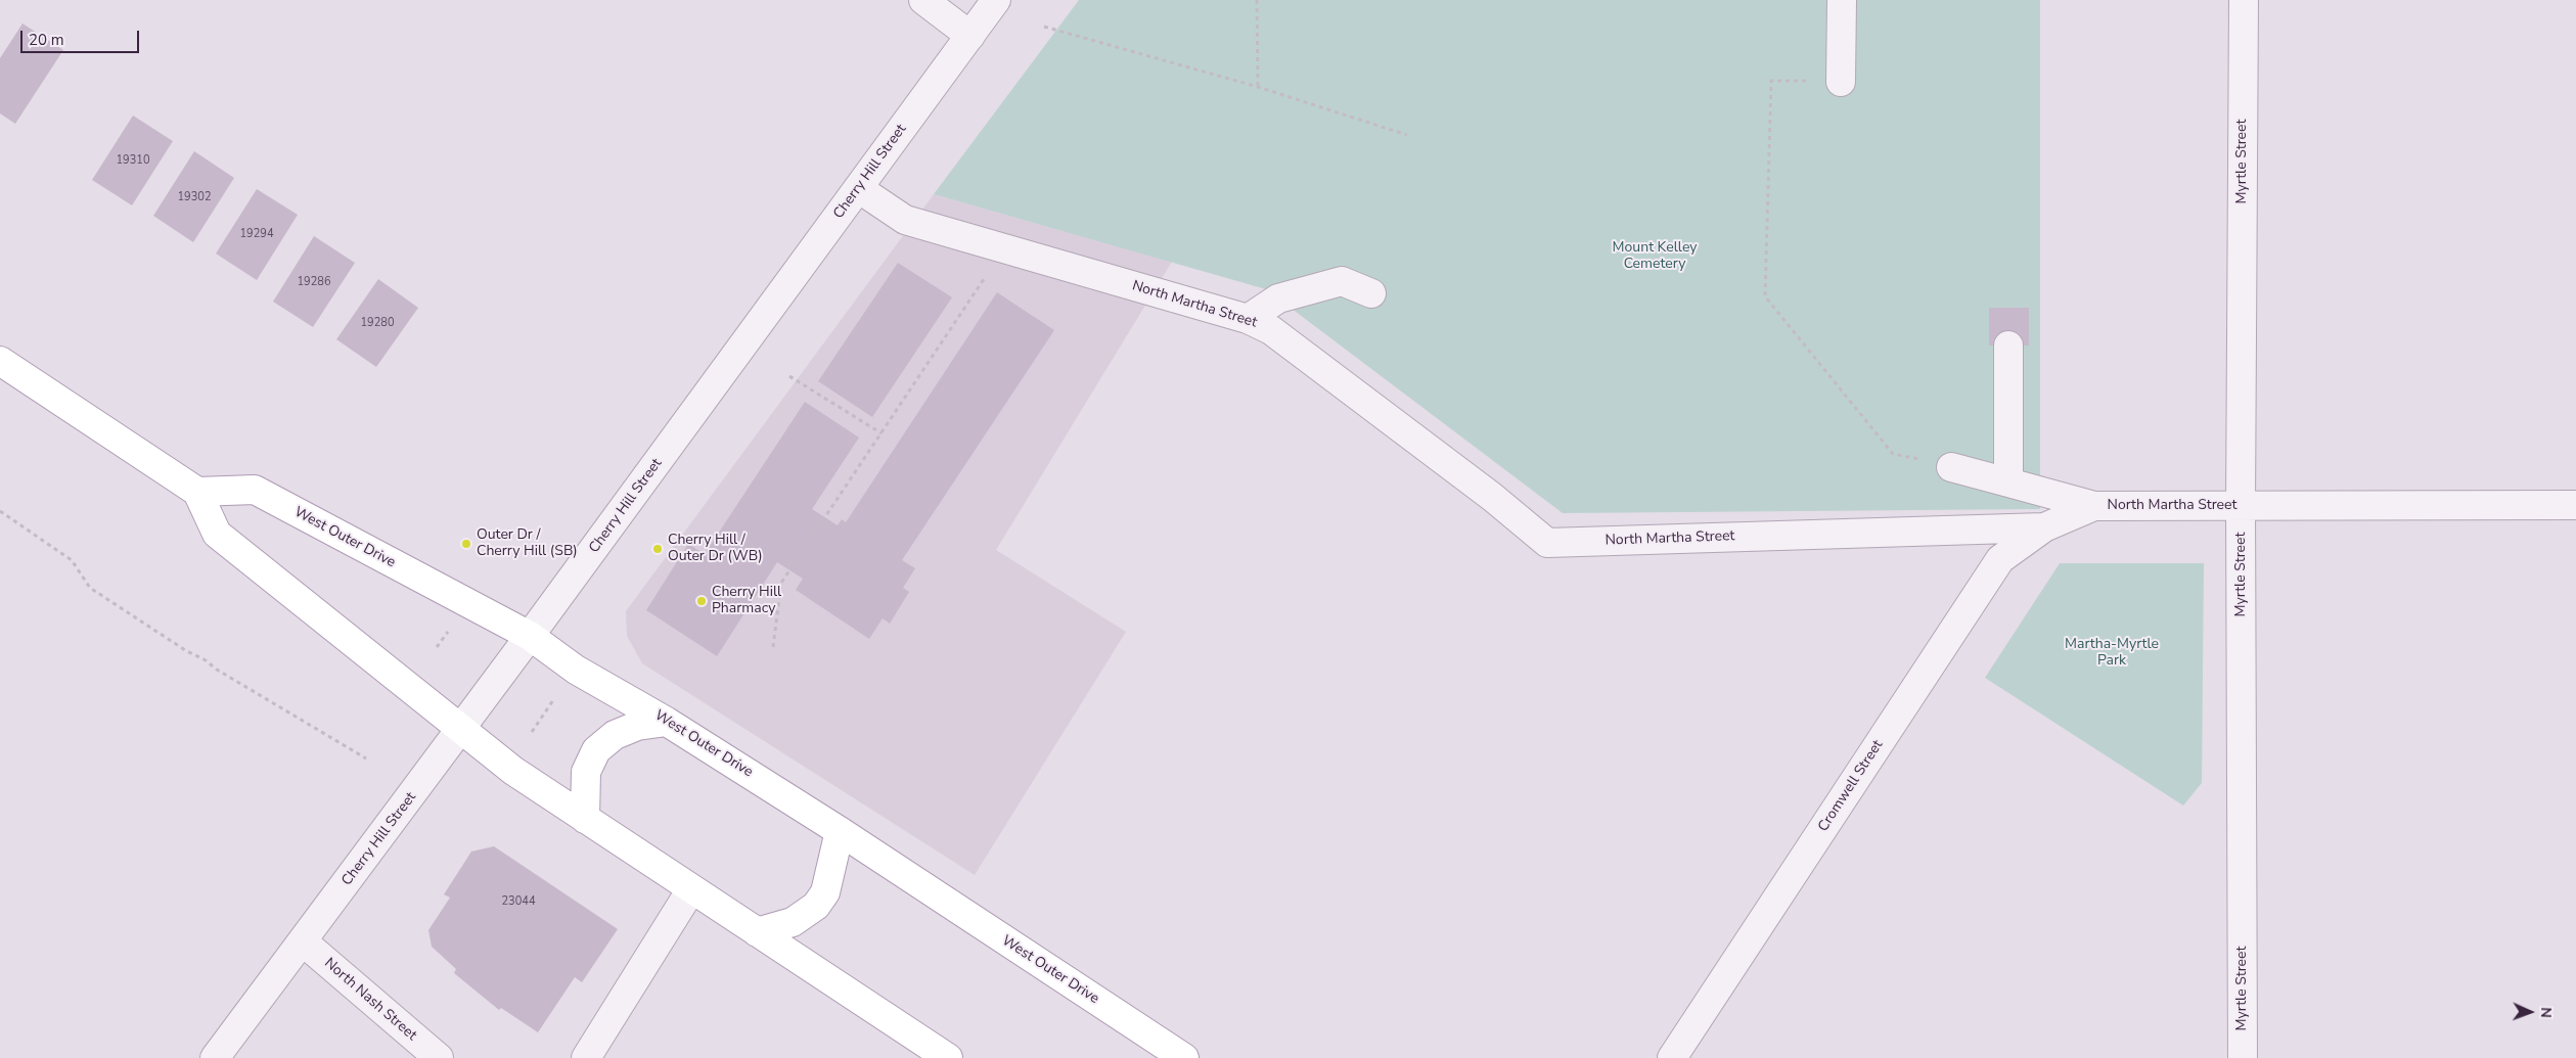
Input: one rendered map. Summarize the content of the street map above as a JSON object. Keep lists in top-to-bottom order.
{
  "streets": {
    "main road": ["West Outer Drive"],
    "street": [
      "Myrtle Street",
      "Cherry Hill Street",
      "North Martha Street",
      "Cromwell Street",
      "North Nash Street"
    ]
  },
  "crossings": [
    ["Myrtle Street", "North Martha Street"],
    ["Cherry Hill Street", "North Martha Street"],
    ["Cherry Hill Street", "West Outer Drive"],
    ["Cherry Hill Street", "North Nash Street"],
    ["North Martha Street", "Cromwell Street"]
  ],
  "parks": ["Mount Kelley Cemetery", "Martha-Myrtle Park"],
  "places": ["Outer Dr / Cherry Hill (SB)", "Cherry Hill / Outer Dr (WB)", "Cherry Hill Pharmacy"],
  "house_numbers": [
    "19310",
    "19302",
    "19294",
    "19286",
    "19280",
    "23044"
  ],
  "scale_bar": "20 m",
  "north": "right"
}
